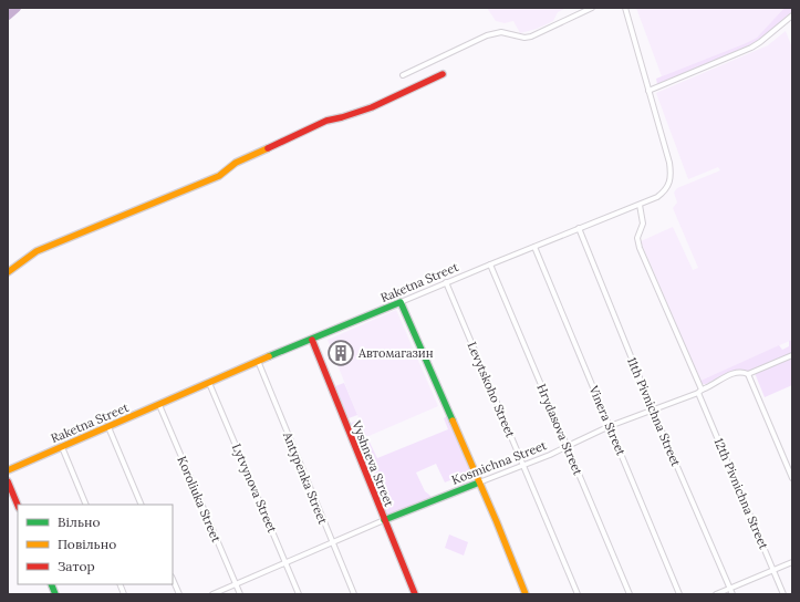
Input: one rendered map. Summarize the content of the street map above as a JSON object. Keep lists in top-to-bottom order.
{
  "streets": {
    "street": [
      "Raketna Street",
      "Levytskoho Street",
      "11th Pivnichna Street",
      "Vinera Street",
      "Hrydasova Street",
      "Kosmichna Street",
      "Vyshneva Street",
      "Antypenka Street",
      "Lytvynova Street",
      "12th Pivnichna Street",
      "Koroliuka Street"
    ]
  },
  "crossings": [
    ["Raketna Street", "Levytskoho Street"],
    ["Raketna Street", "11th Pivnichna Street"],
    ["Raketna Street", "Vinera Street"],
    ["Raketna Street", "Hrydasova Street"],
    ["Raketna Street", "Vyshneva Street"],
    ["Raketna Street", "Antypenka Street"],
    ["Raketna Street", "Lytvynova Street"],
    ["Raketna Street", "12th Pivnichna Street"],
    ["Raketna Street", "Koroliuka Street"],
    ["Levytskoho Street", "Kosmichna Street"],
    ["11th Pivnichna Street", "Kosmichna Street"],
    ["Vinera Street", "Kosmichna Street"],
    ["Hrydasova Street", "Kosmichna Street"],
    ["Kosmichna Street", "Vyshneva Street"],
    ["Kosmichna Street", "Antypenka Street"],
    ["Kosmichna Street", "Lytvynova Street"],
    ["Kosmichna Street", "12th Pivnichna Street"],
    ["Kosmichna Street", "Koroliuka Street"]
  ],
  "places": {
    "building": ["Автомагазин"]
  },
  "legend": ["Вільно", "Повільно", "Затор"]
}
